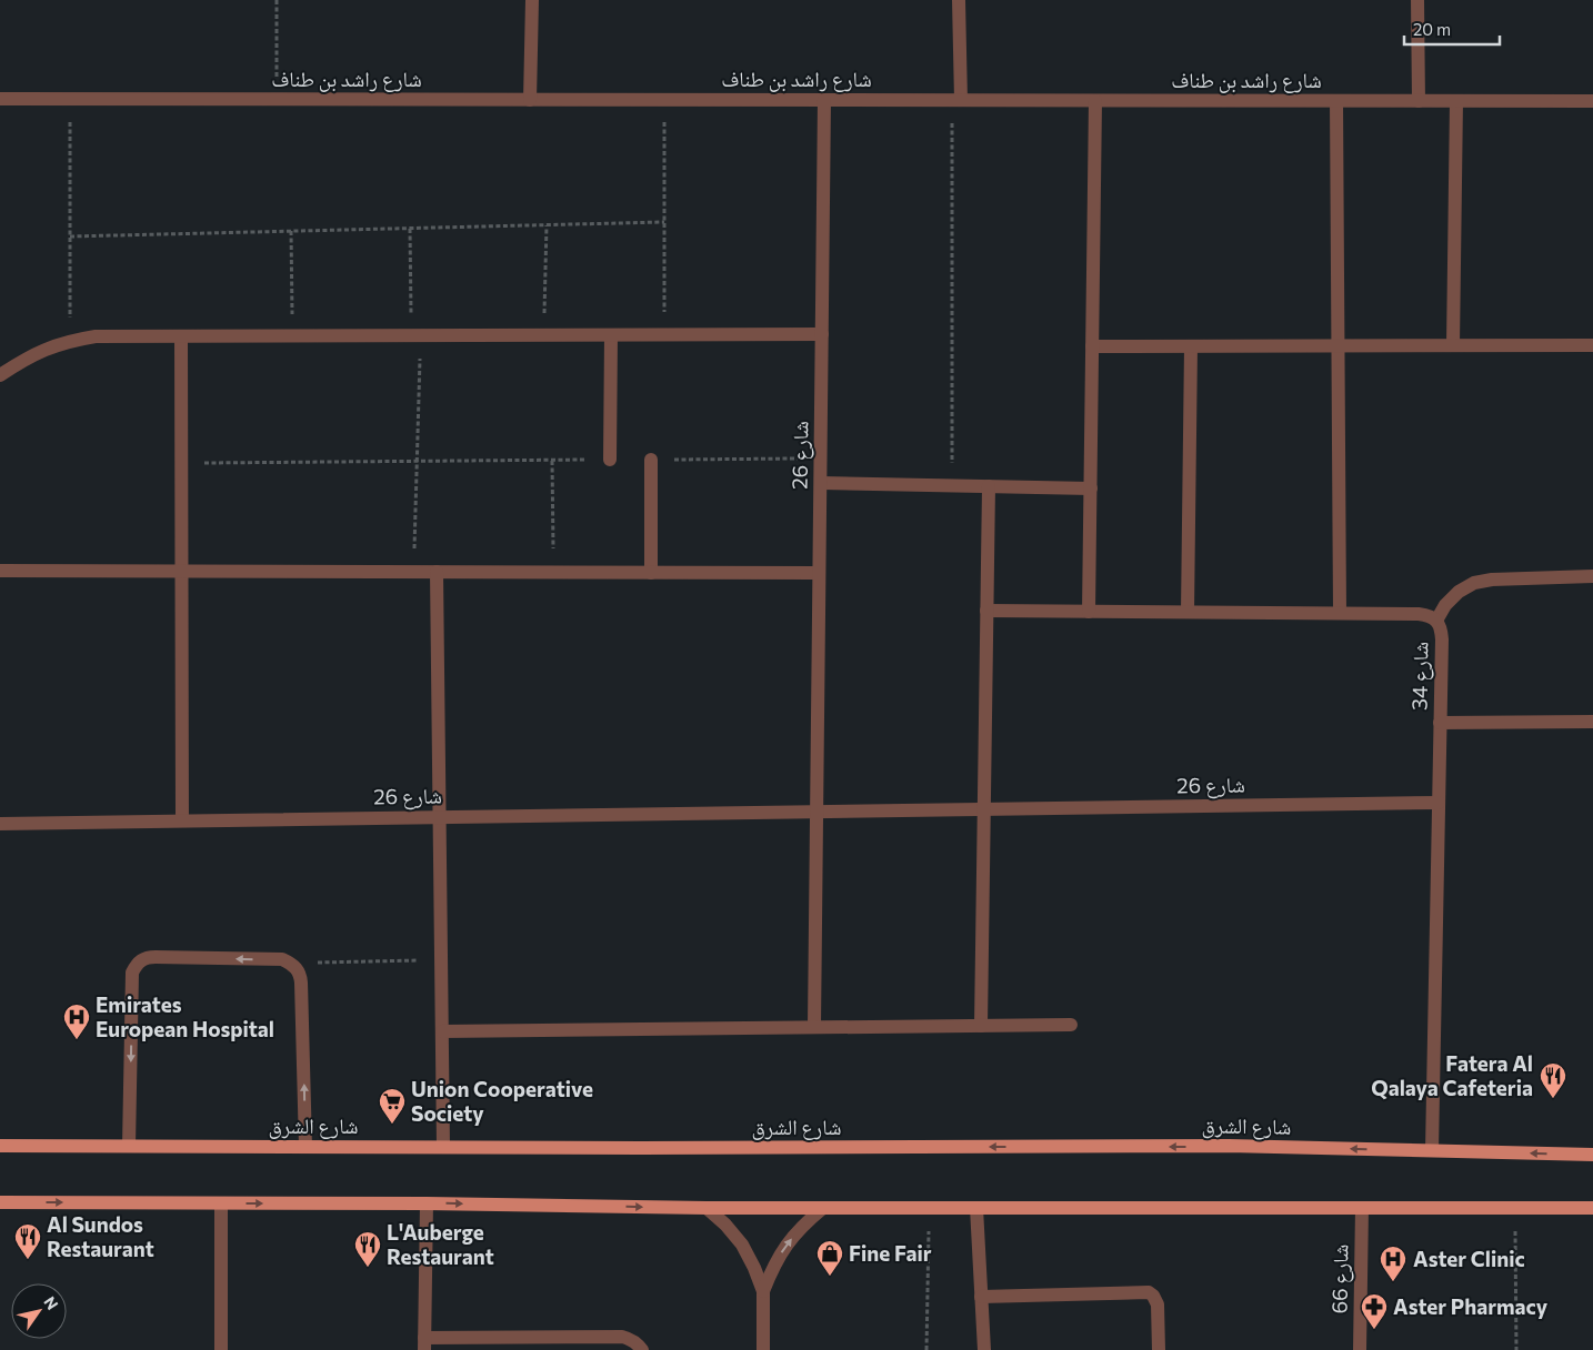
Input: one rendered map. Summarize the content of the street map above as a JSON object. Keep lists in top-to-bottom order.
{
  "streets": {
    "main road": ["شارع الشرق"],
    "street": [
      "شارع راشد بن طناف",
      "شارع 26",
      "شارع 34",
      "شارع 66"
    ]
  },
  "crossings": [
    ["شارع راشد بن طناف", "شارع 26"],
    ["شارع 26", "شارع 34"],
    ["شارع 34", "شارع الشرق"]
  ],
  "places": {
    "hospital": ["Emirates European Hospital", "Aster Clinic"],
    "restaurant": ["Fatera Al Qalaya Cafeteria", "Al Sundos Restaurant", "L'Auberge Restaurant"],
    "supermarket": ["Union Cooperative Society"],
    "shop": ["Fine Fair"],
    "pharmacy": ["Aster Pharmacy"]
  },
  "scale_bar": "20 m",
  "north": "top right"
}
